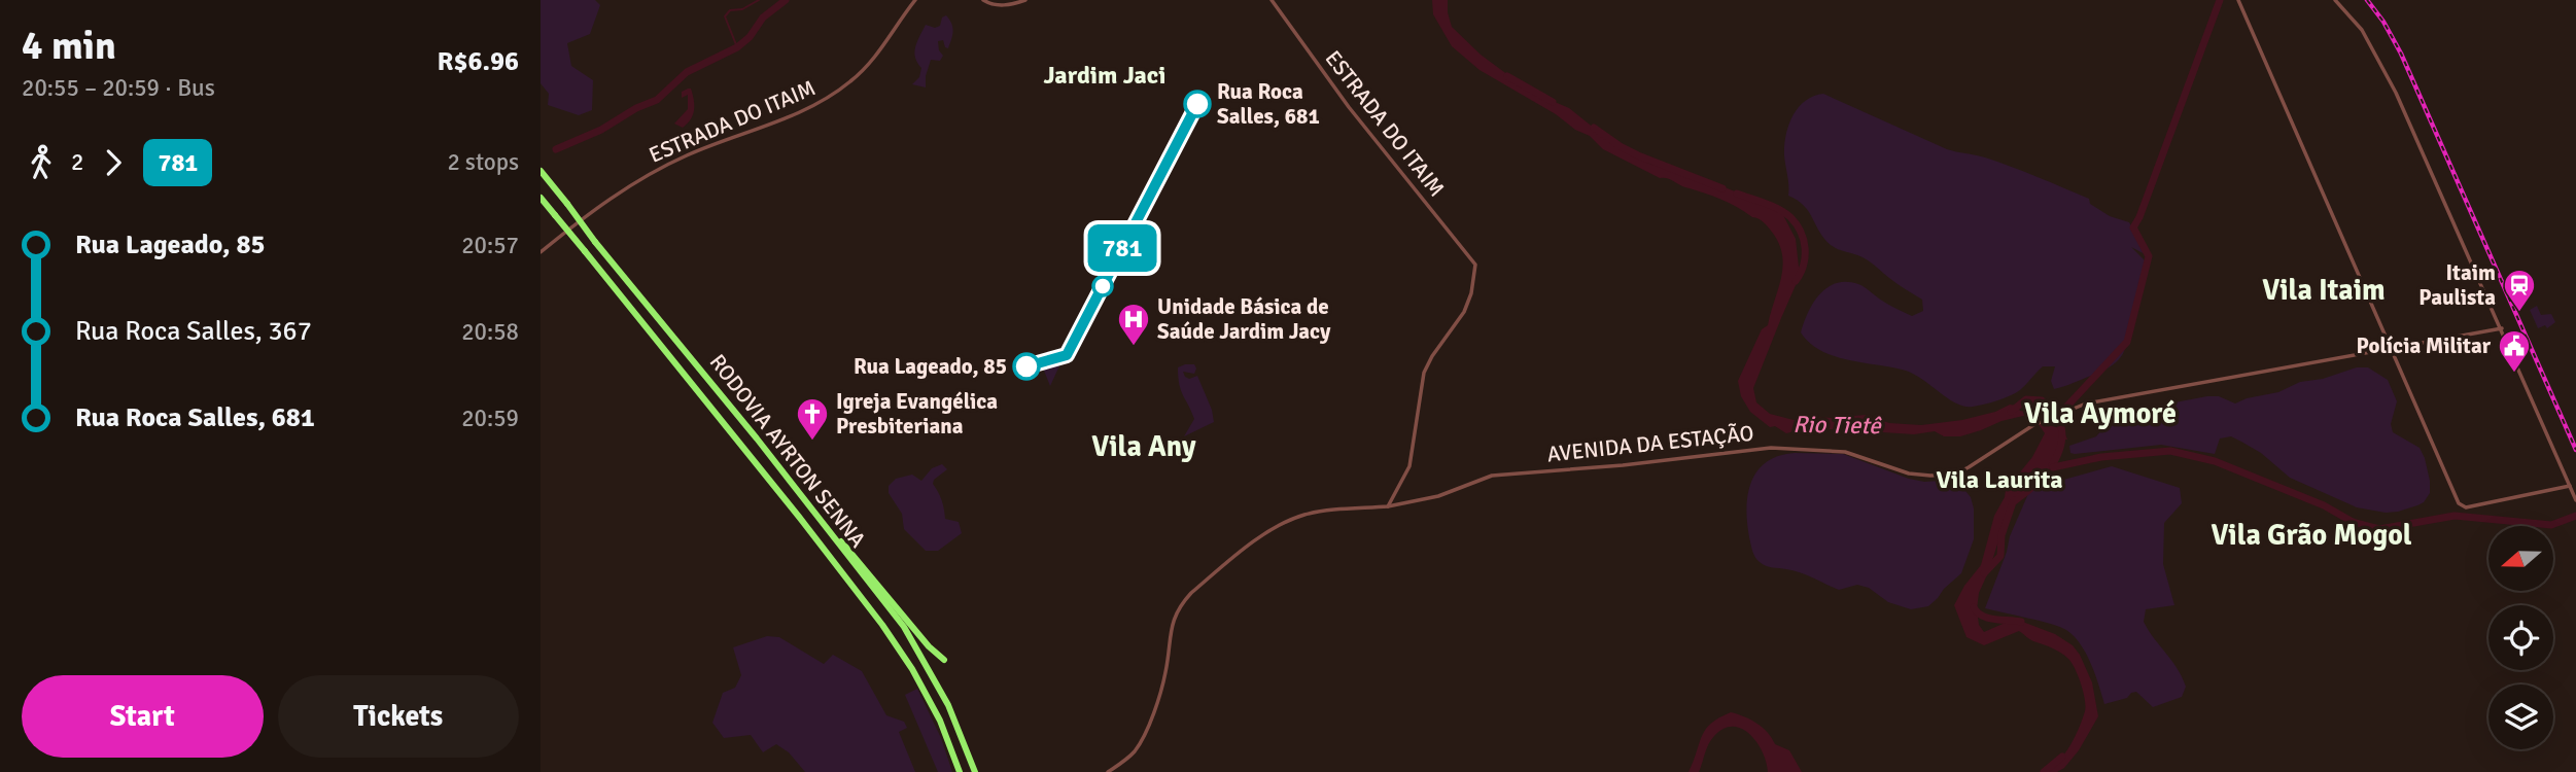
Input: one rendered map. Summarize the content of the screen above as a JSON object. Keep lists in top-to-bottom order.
{
  "streets": {
    "highway": ["RODOVIA AYRTON SENNA"],
    "street": ["ESTRADA DO ITAIM", "AVENIDA DA ESTAÇÃO"]
  },
  "crossings": [
    ["ESTRADA DO ITAIM", "AVENIDA DA ESTAÇÃO"]
  ],
  "districts": [
    "Jardim Jaci",
    "Vila Itaim",
    "Vila Aymoré",
    "Vila Any",
    "Vila Laurita",
    "Vila Grão Mogol"
  ],
  "water": ["Rio Tietê"],
  "places": {
    "other": ["Rua Roca Salles, 681", "Rua Lageado, 85"],
    "station": ["Itaim Paulista"],
    "hospital": ["Unidade Básica de Saúde Jardim Jacy"],
    "public building": ["Polícia Militar"],
    "church": ["Igreja Evangélica Presbiteriana"]
  },
  "lines": ["bus line 781"],
  "north": "left",
  "page": {
    "heading": ["4 min", "20:55 – 20:59 · Bus", "R$6.96"],
    "on_map": "781",
    "legs": ["2", "781", "2 stops"],
    "list": [
      {
        "name": "Rua Lageado, 85",
        "value": "20:57"
      },
      {
        "name": "Rua Roca Salles, 367",
        "value": "20:58"
      },
      {
        "name": "Rua Roca Salles, 681",
        "value": "20:59"
      }
    ],
    "buttons": ["Start", "Tickets"]
  }
}
